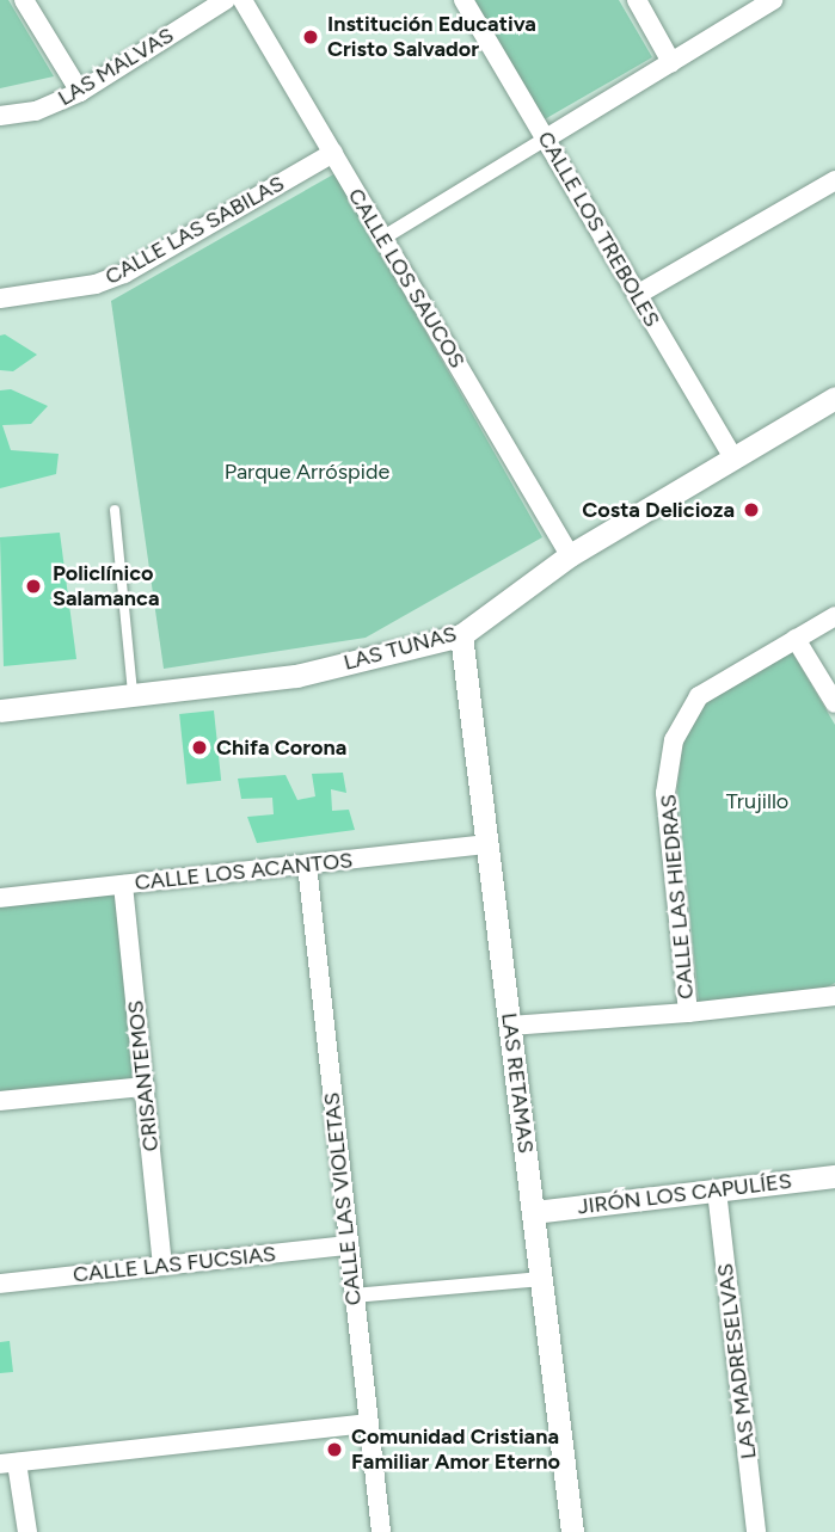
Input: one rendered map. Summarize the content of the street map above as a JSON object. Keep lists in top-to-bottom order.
{
  "streets": {
    "street": [
      "LAS MALVAS",
      "CALLE LOS TREBOLES",
      "CALLE LAS SABILAS",
      "CALLE LOS SAUCOS",
      "LAS TUNAS",
      "CALLE LOS ACANTOS",
      "CALLE LAS HIEDRAS",
      "CRISANTEMOS",
      "LAS RETAMAS",
      "JIRÓN LOS CAPULÍES",
      "CALLE LAS VIOLETAS",
      "CALLE LAS FUCSIAS",
      "LAS MADRESELVAS"
    ]
  },
  "crossings": [
    ["CALLE LOS TREBOLES", "LAS TUNAS"],
    ["CALLE LAS SABILAS", "CALLE LOS SAUCOS"],
    ["CALLE LOS SAUCOS", "LAS TUNAS"],
    ["LAS TUNAS", "LAS RETAMAS"],
    ["CALLE LOS ACANTOS", "CRISANTEMOS"],
    ["CALLE LOS ACANTOS", "LAS RETAMAS"],
    ["CALLE LOS ACANTOS", "CALLE LAS VIOLETAS"],
    ["CRISANTEMOS", "CALLE LAS FUCSIAS"],
    ["LAS RETAMAS", "JIRÓN LOS CAPULÍES"],
    ["JIRÓN LOS CAPULÍES", "LAS MADRESELVAS"],
    ["CALLE LAS VIOLETAS", "CALLE LAS FUCSIAS"]
  ],
  "parks": ["Parque Arróspide", "Trujillo"],
  "places": [
    "Institución Educativa Cristo Salvador",
    "Costa Delicioza",
    "Policlínico Salamanca",
    "Chifa Corona",
    "Comunidad Cristiana Familiar Amor Eterno"
  ]
}
